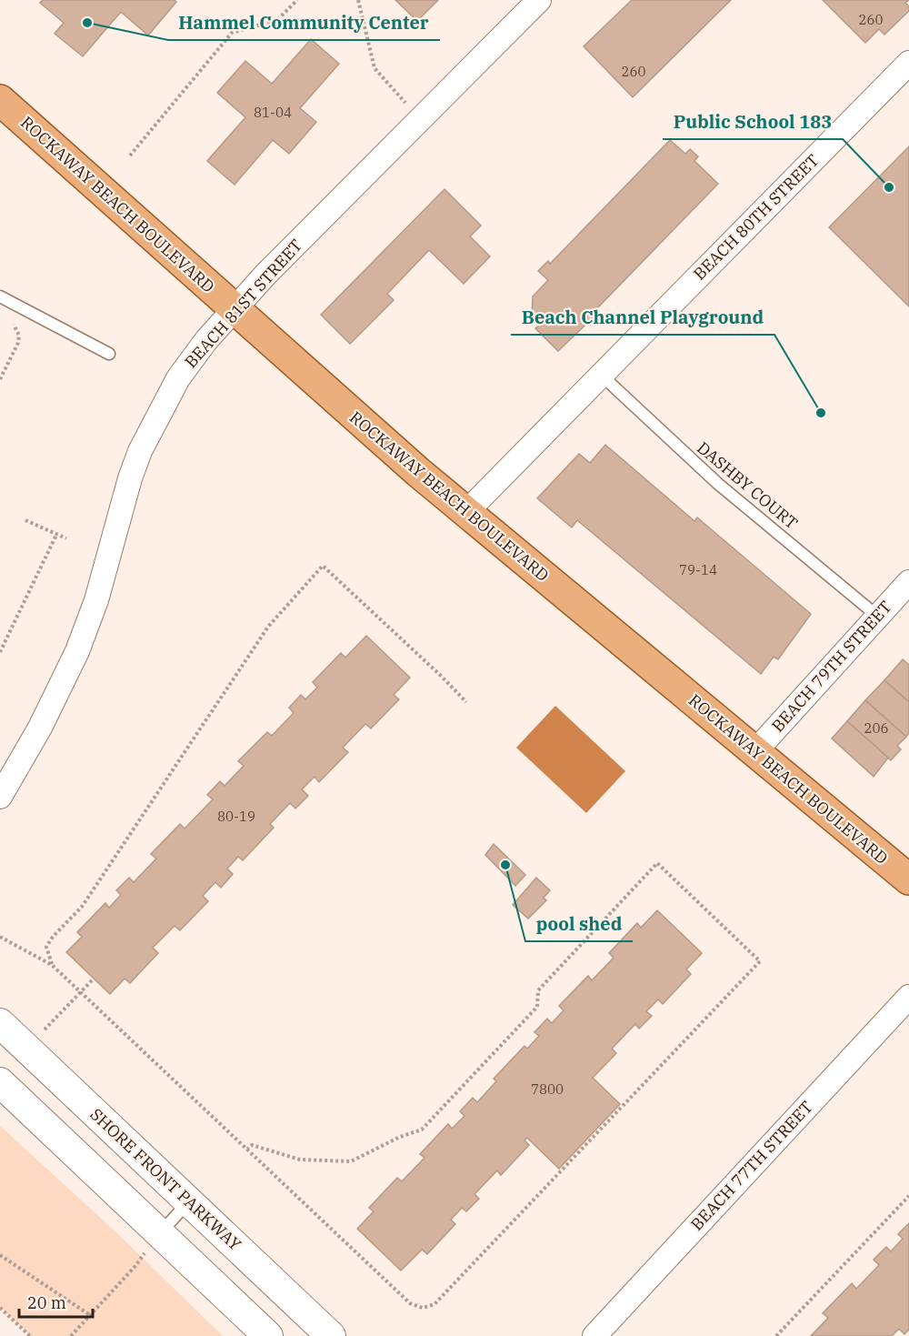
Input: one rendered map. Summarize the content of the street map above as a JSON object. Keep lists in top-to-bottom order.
{
  "streets": {
    "main road": ["ROCKAWAY BEACH BOULEVARD"],
    "street": [
      "BEACH 80TH STREET",
      "BEACH 81ST STREET",
      "BEACH 79TH STREET",
      "BEACH 77TH STREET",
      "SHORE FRONT PARKWAY"
    ],
    "lane": ["DASHBY COURT"]
  },
  "crossings": [
    ["ROCKAWAY BEACH BOULEVARD", "BEACH 80TH STREET"],
    ["ROCKAWAY BEACH BOULEVARD", "BEACH 81ST STREET"],
    ["ROCKAWAY BEACH BOULEVARD", "BEACH 79TH STREET"],
    ["BEACH 80TH STREET", "DASHBY COURT"],
    ["DASHBY COURT", "BEACH 79TH STREET"]
  ],
  "places": [
    "Hammel Community Center",
    "Public School 183",
    "Beach Channel Playground",
    "pool shed"
  ],
  "house_numbers": [
    "260",
    "260",
    "81-04",
    "79-14",
    "206",
    "80-19",
    "7800"
  ],
  "scale_bar": "20 m"
}
